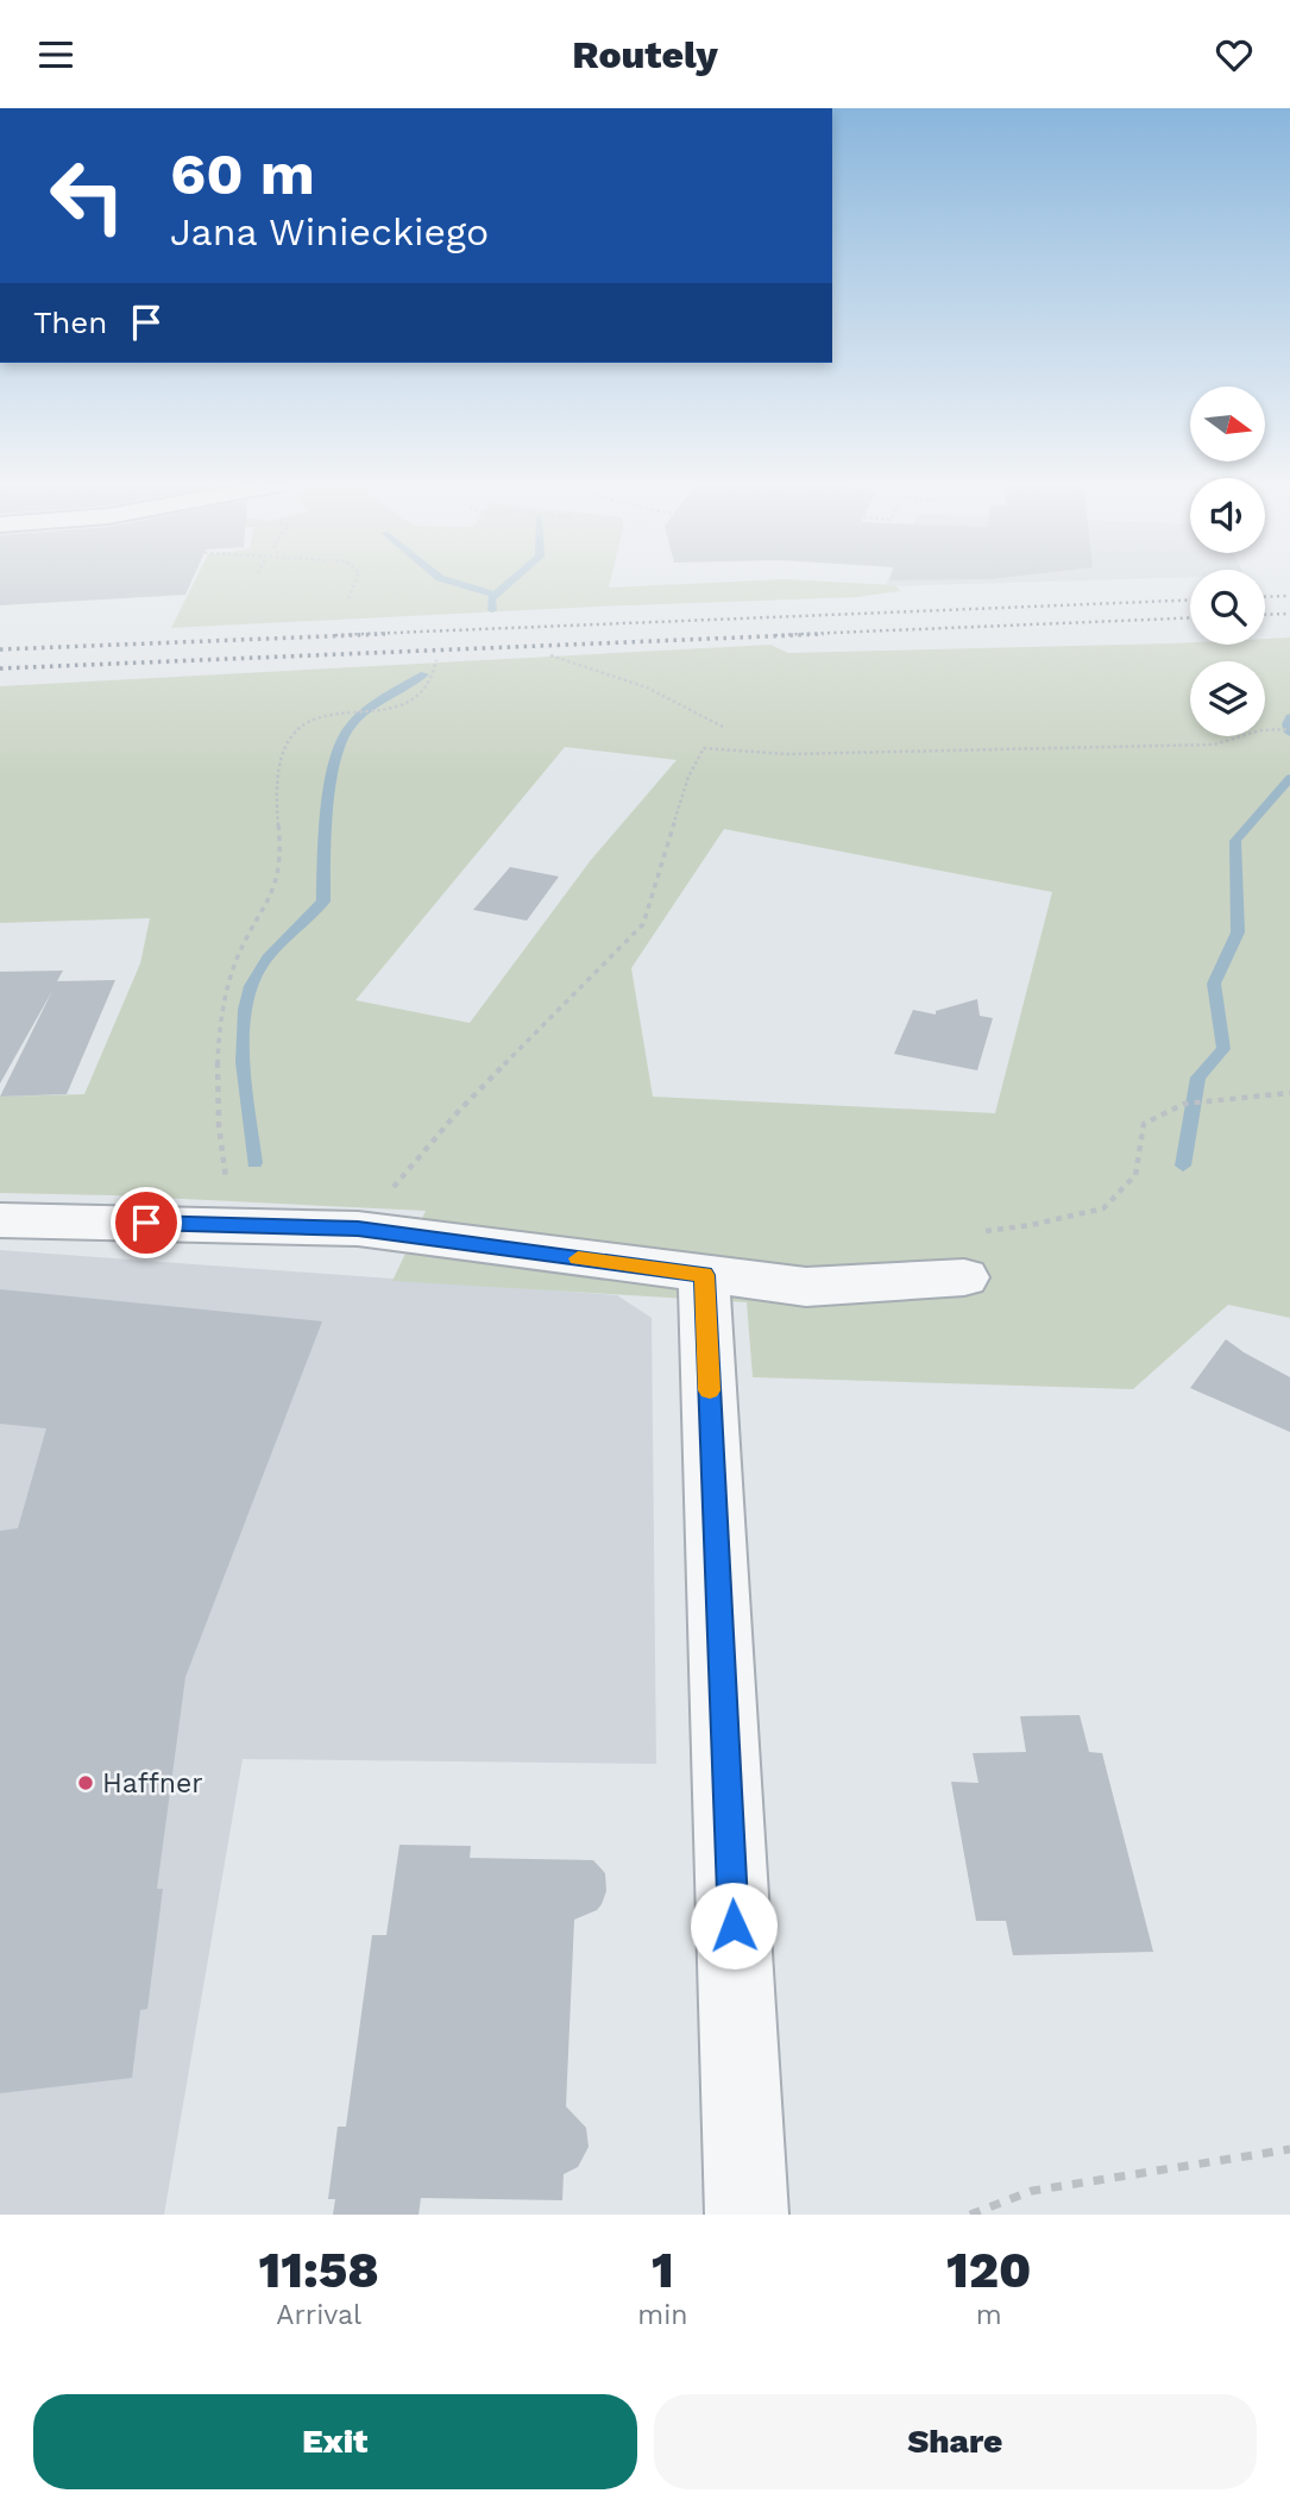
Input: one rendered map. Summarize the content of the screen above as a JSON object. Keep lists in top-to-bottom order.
{
  "places": ["Haffner"],
  "north": "right",
  "page": {
    "header": "Routely",
    "turn": ["60 m", "Jana Winieckiego"],
    "then": "Then",
    "eta": [
      "11:58",
      "Arrival",
      "1",
      "min",
      "120",
      "m"
    ],
    "buttons": ["Exit", "Share"]
  }
}
